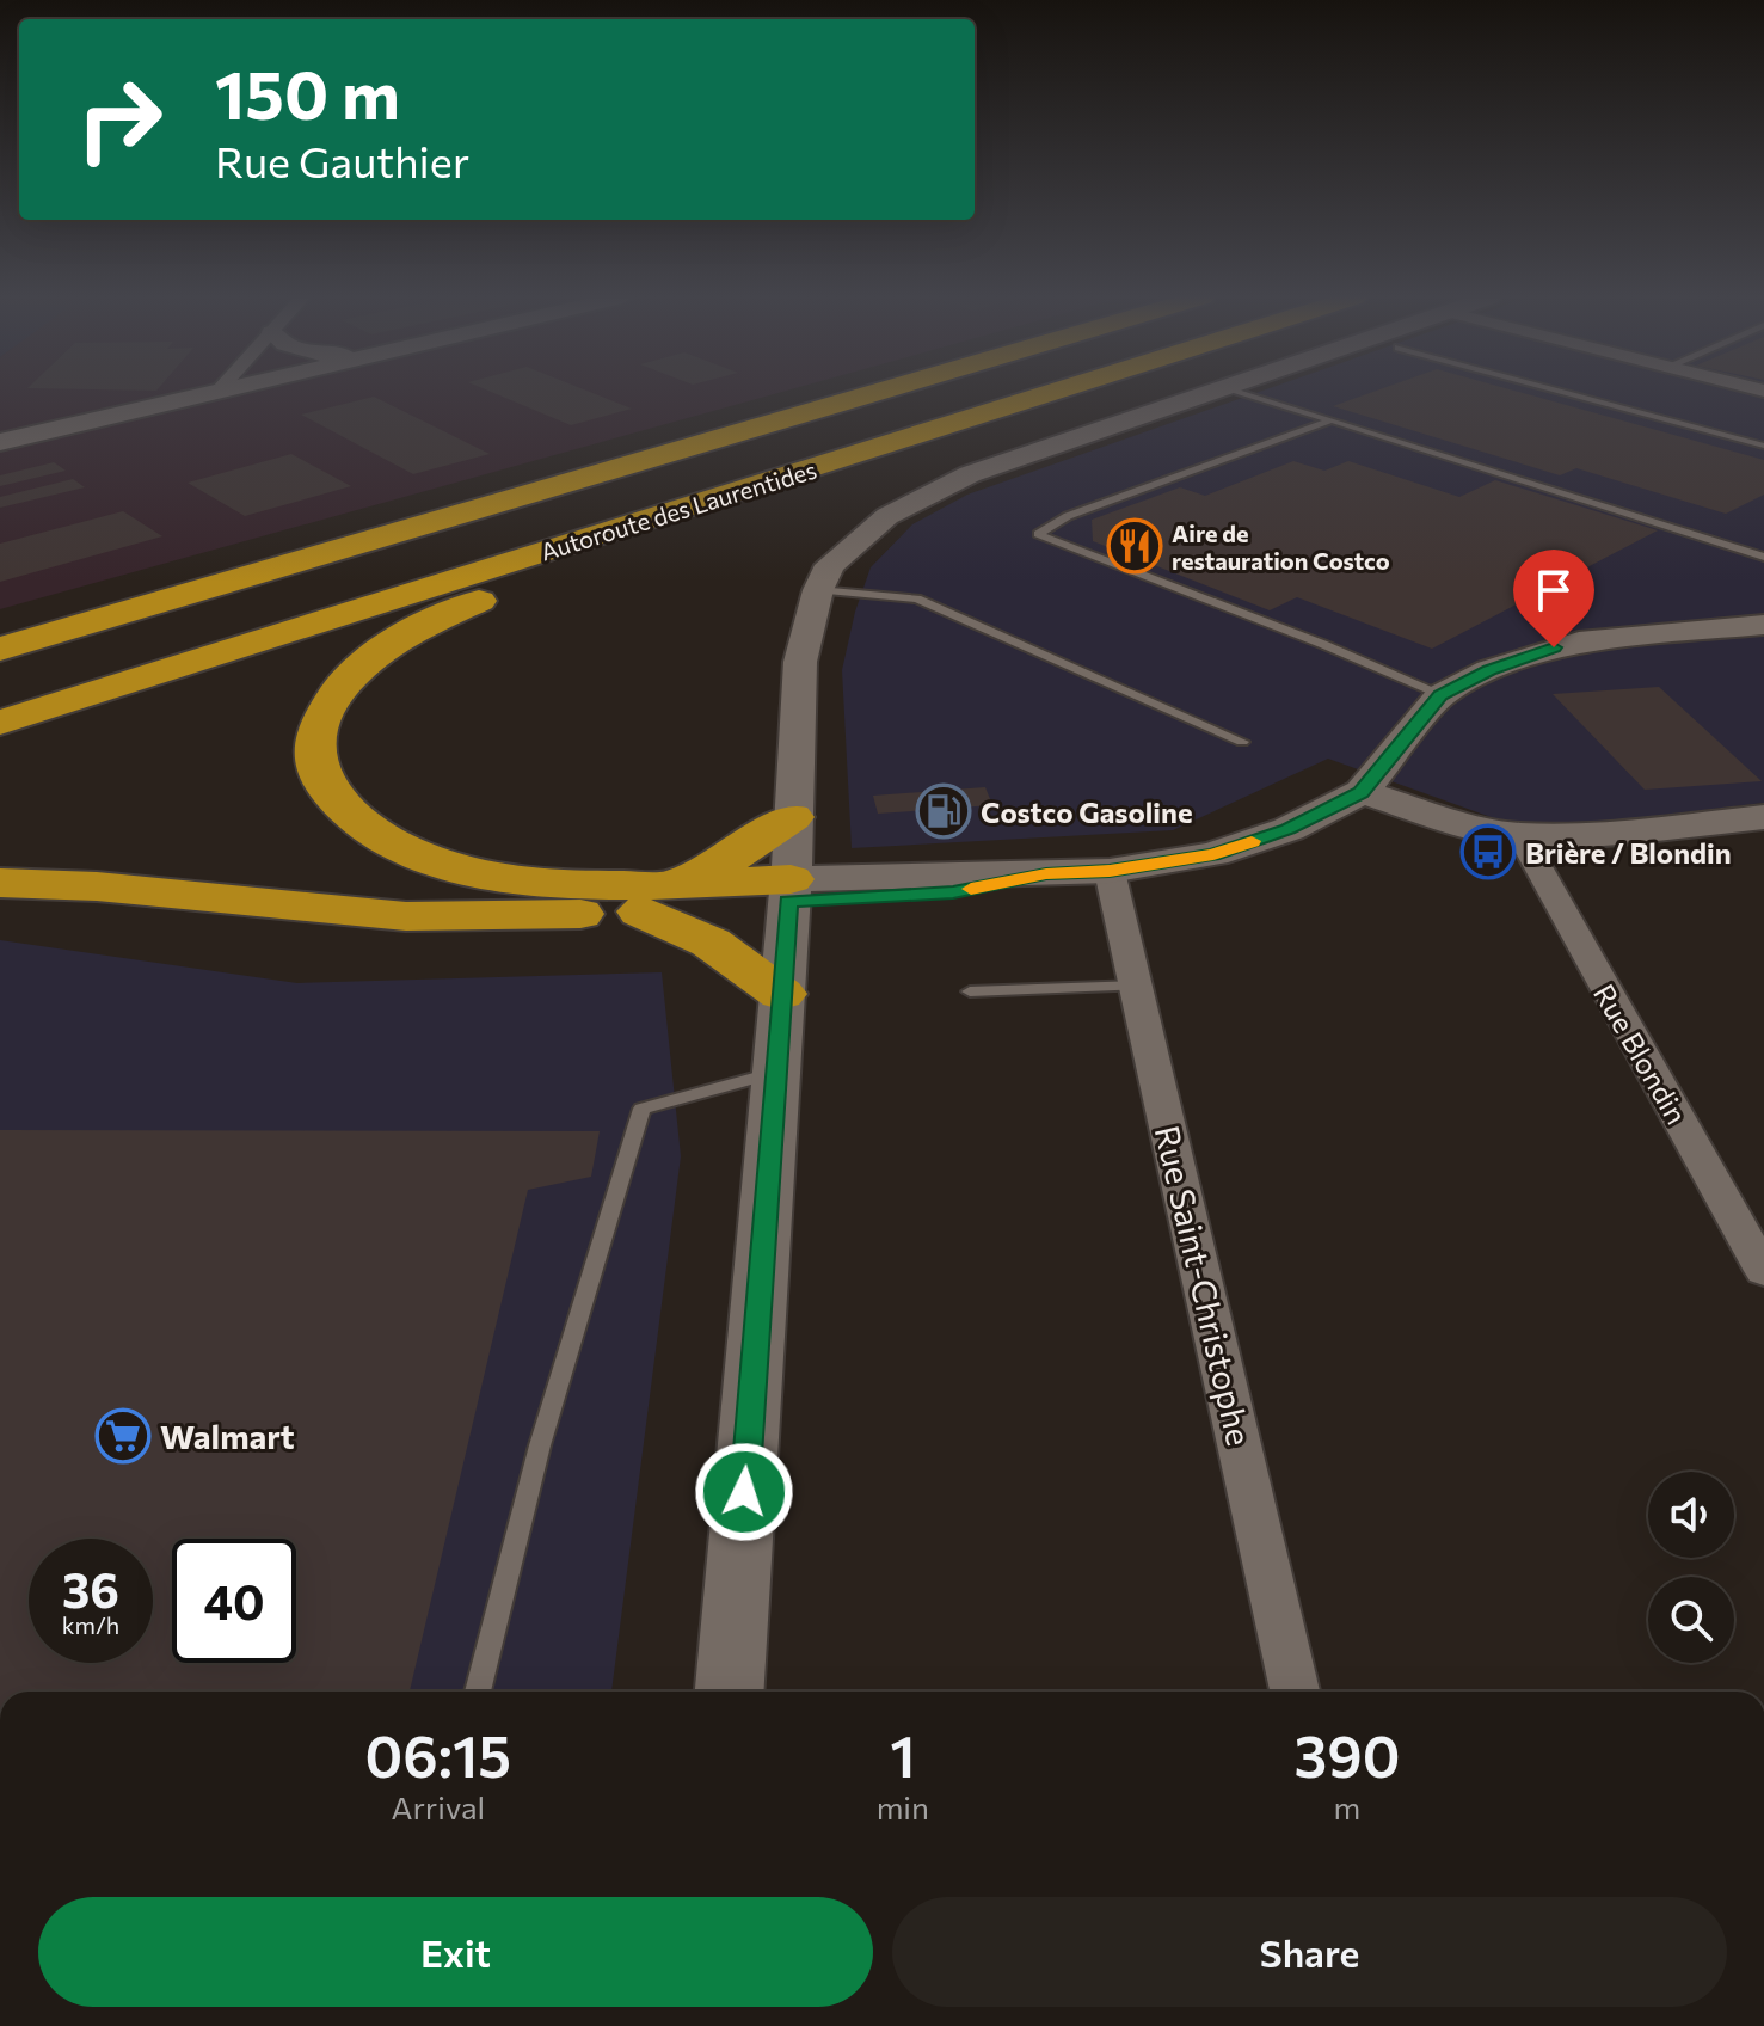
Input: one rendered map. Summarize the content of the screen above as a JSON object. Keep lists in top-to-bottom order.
{
  "streets": {
    "highway": ["Autoroute des Laurentides"],
    "street": ["Rue Blondin", "Rue Saint-Christophe"]
  },
  "places": {
    "restaurant": ["Aire de restauration Costco"],
    "fuel station": ["Costco Gasoline"],
    "bus stop": ["Brière / Blondin"],
    "supermarket": ["Walmart"]
  },
  "page": {
    "turn": ["150 m", "Rue Gauthier"],
    "speed": "36 km/h",
    "limit": "40",
    "eta": [
      "06:15",
      "Arrival",
      "1",
      "min",
      "390",
      "m"
    ],
    "buttons": ["Exit", "Share"]
  }
}
